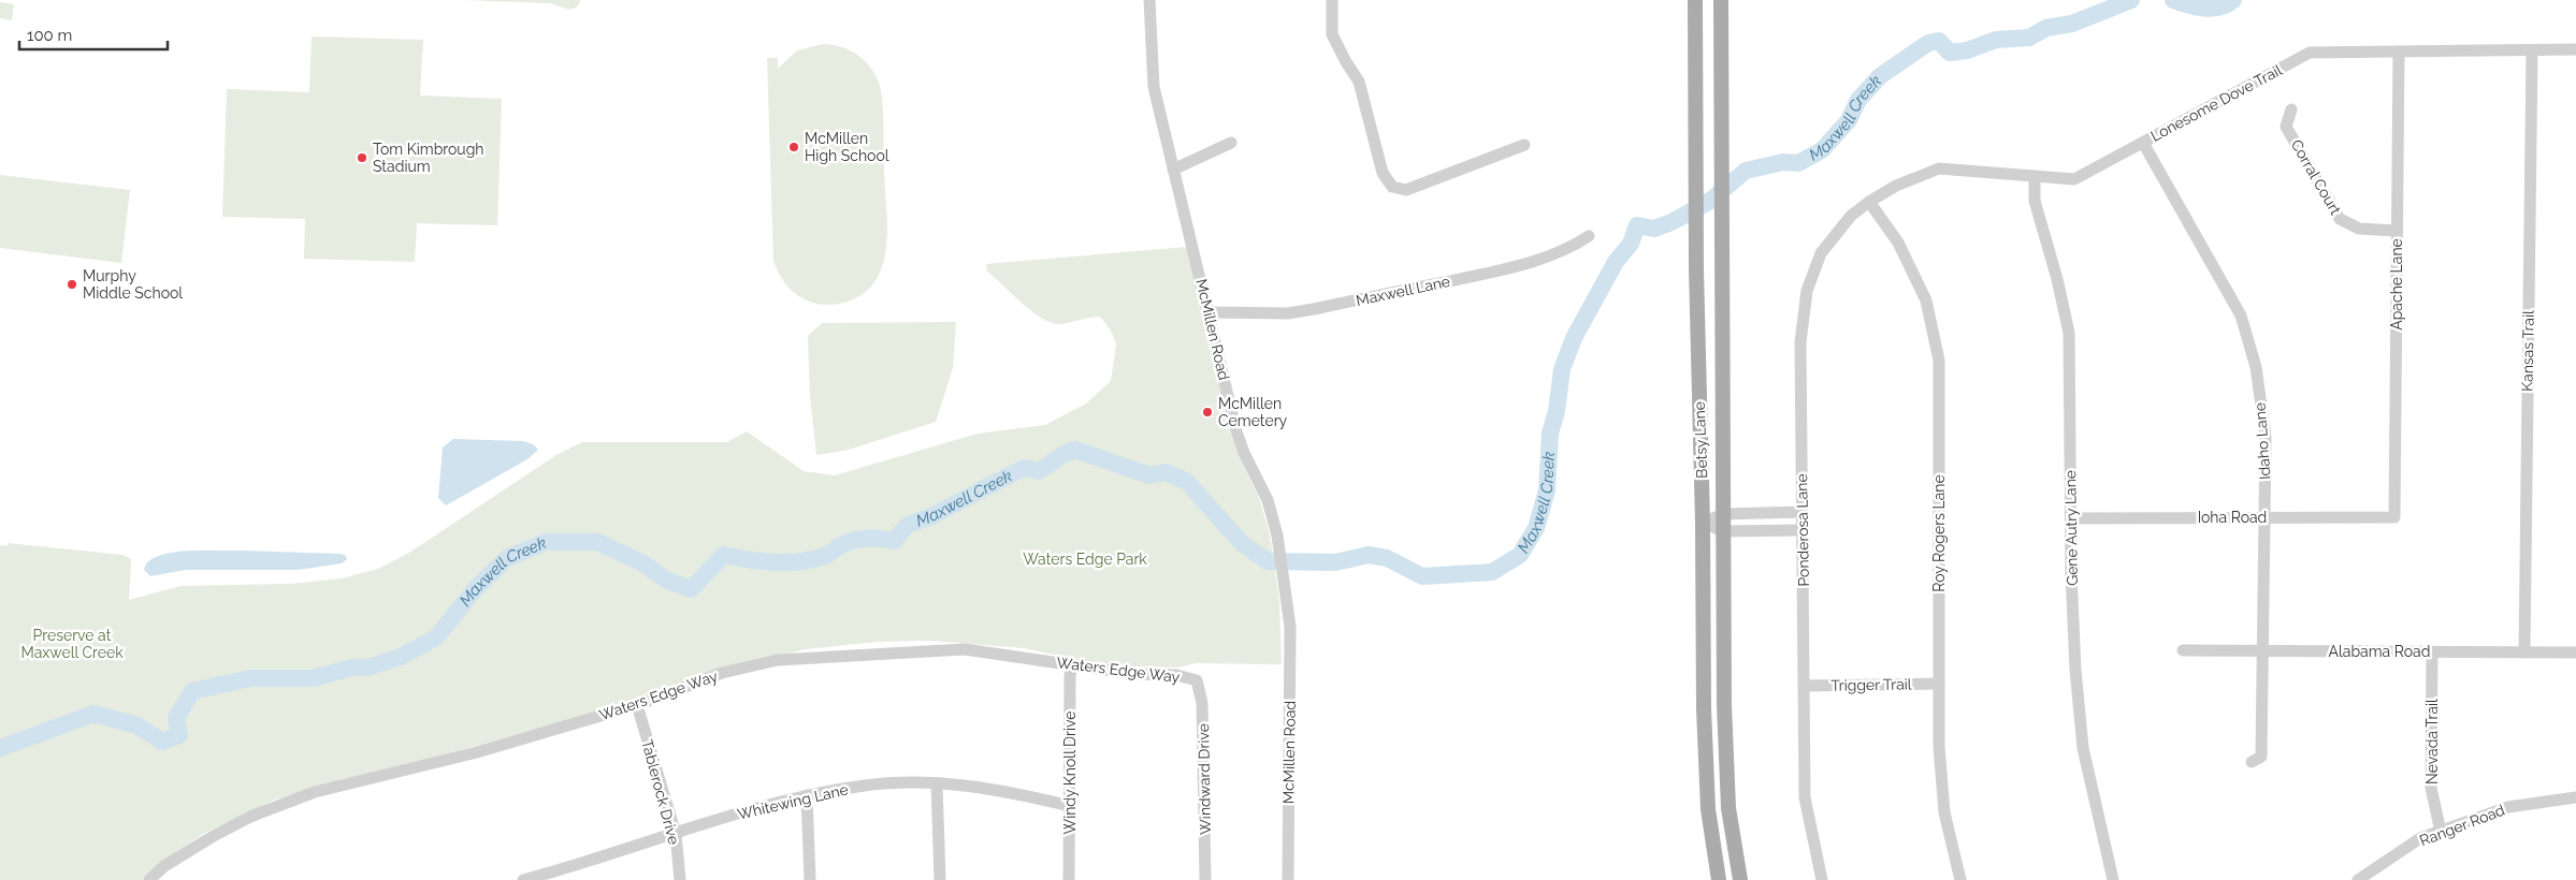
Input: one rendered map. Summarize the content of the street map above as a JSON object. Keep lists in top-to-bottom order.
{
  "streets": {
    "main road": ["Betsy Lane"],
    "street": [
      "Lonesome Dove Trail",
      "Corral Court",
      "Apache Lane",
      "Maxwell Lane",
      "McMillen Road",
      "Kansas Trail",
      "Idaho Lane",
      "Ioha Road",
      "Gene Autry Lane",
      "Ponderosa Lane",
      "Roy Rogers Lane",
      "Alabama Road",
      "Waters Edge Way",
      "Trigger Trail",
      "Nevada Trail",
      "Windy Knoll Drive",
      "Windward Drive",
      "Tablerock Drive",
      "Whitewing Lane",
      "Ranger Road"
    ]
  },
  "crossings": [
    ["Lonesome Dove Trail", "Apache Lane"],
    ["Lonesome Dove Trail", "Kansas Trail"],
    ["Lonesome Dove Trail", "Idaho Lane"],
    ["Lonesome Dove Trail", "Gene Autry Lane"],
    ["Lonesome Dove Trail", "Ponderosa Lane"],
    ["Lonesome Dove Trail", "Roy Rogers Lane"],
    ["Corral Court", "Apache Lane"],
    ["Apache Lane", "Ioha Road"],
    ["Maxwell Lane", "McMillen Road"],
    ["Kansas Trail", "Alabama Road"],
    ["Idaho Lane", "Ioha Road"],
    ["Idaho Lane", "Alabama Road"],
    ["Ioha Road", "Gene Autry Lane"],
    ["Ponderosa Lane", "Roy Rogers Lane"],
    ["Ponderosa Lane", "Trigger Trail"],
    ["Roy Rogers Lane", "Trigger Trail"],
    ["Alabama Road", "Nevada Trail"],
    ["Waters Edge Way", "Windy Knoll Drive"],
    ["Waters Edge Way", "Windward Drive"],
    ["Waters Edge Way", "Tablerock Drive"],
    ["Nevada Trail", "Ranger Road"],
    ["Windy Knoll Drive", "Whitewing Lane"],
    ["Tablerock Drive", "Whitewing Lane"]
  ],
  "water": ["Maxwell Creek"],
  "parks": ["Waters Edge Park", "Preserve at Maxwell Creek"],
  "places": [
    "McMillen High School",
    "Tom Kimbrough Stadium",
    "Murphy Middle School",
    "McMillen Cemetery"
  ],
  "scale_bar": "100 m"
}
